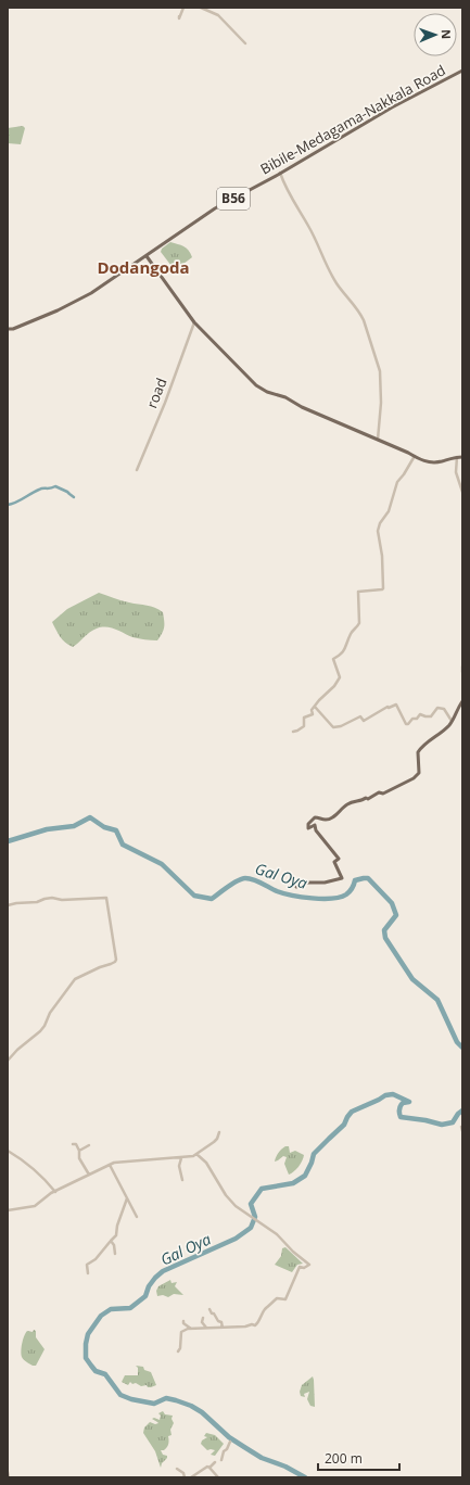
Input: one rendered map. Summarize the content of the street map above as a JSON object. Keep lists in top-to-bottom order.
{
  "streets": {
    "main road": ["Bibile-Medagama-Nakkala Road", "B56"],
    "street": ["road"]
  },
  "districts": ["Dodangoda"],
  "water": ["Gal Oya"],
  "scale_bar": "200 m",
  "north": "right"
}
